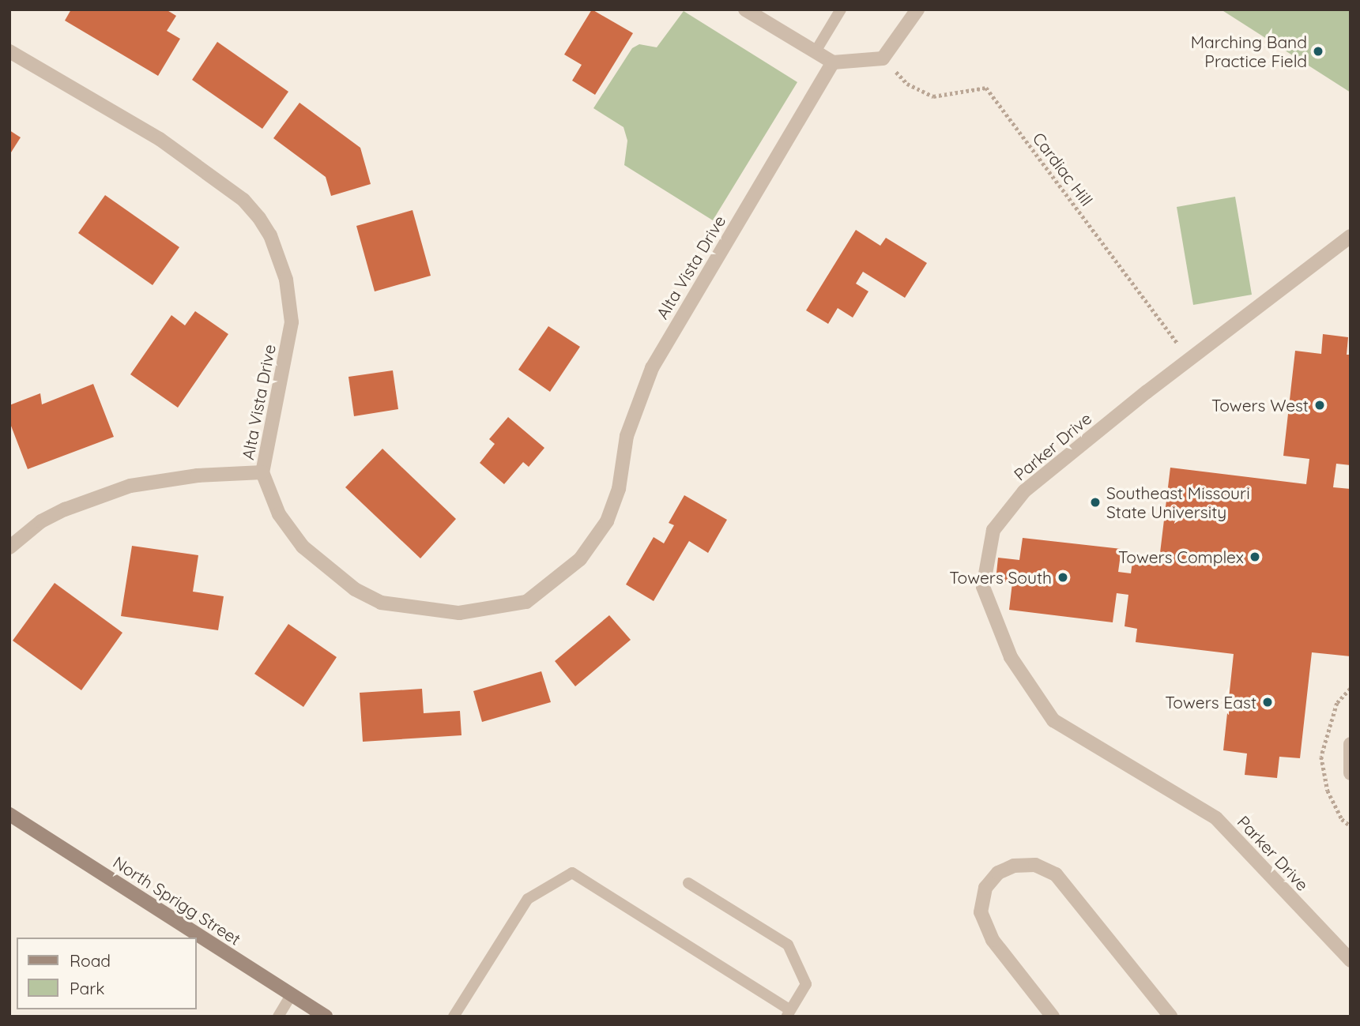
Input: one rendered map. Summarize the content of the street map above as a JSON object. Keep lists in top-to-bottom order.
{
  "streets": {
    "main road": ["North Sprigg Street"],
    "street": ["Alta Vista Drive", "Parker Drive"],
    "path": ["Cardiac Hill"]
  },
  "crossings": [
    ["Cardiac Hill", "Parker Drive"]
  ],
  "places": [
    "Marching Band Practice Field",
    "Towers West",
    "Southeast Missouri State University",
    "Towers Complex",
    "Towers South",
    "Towers East"
  ],
  "legend": ["Road", "Park"]
}
